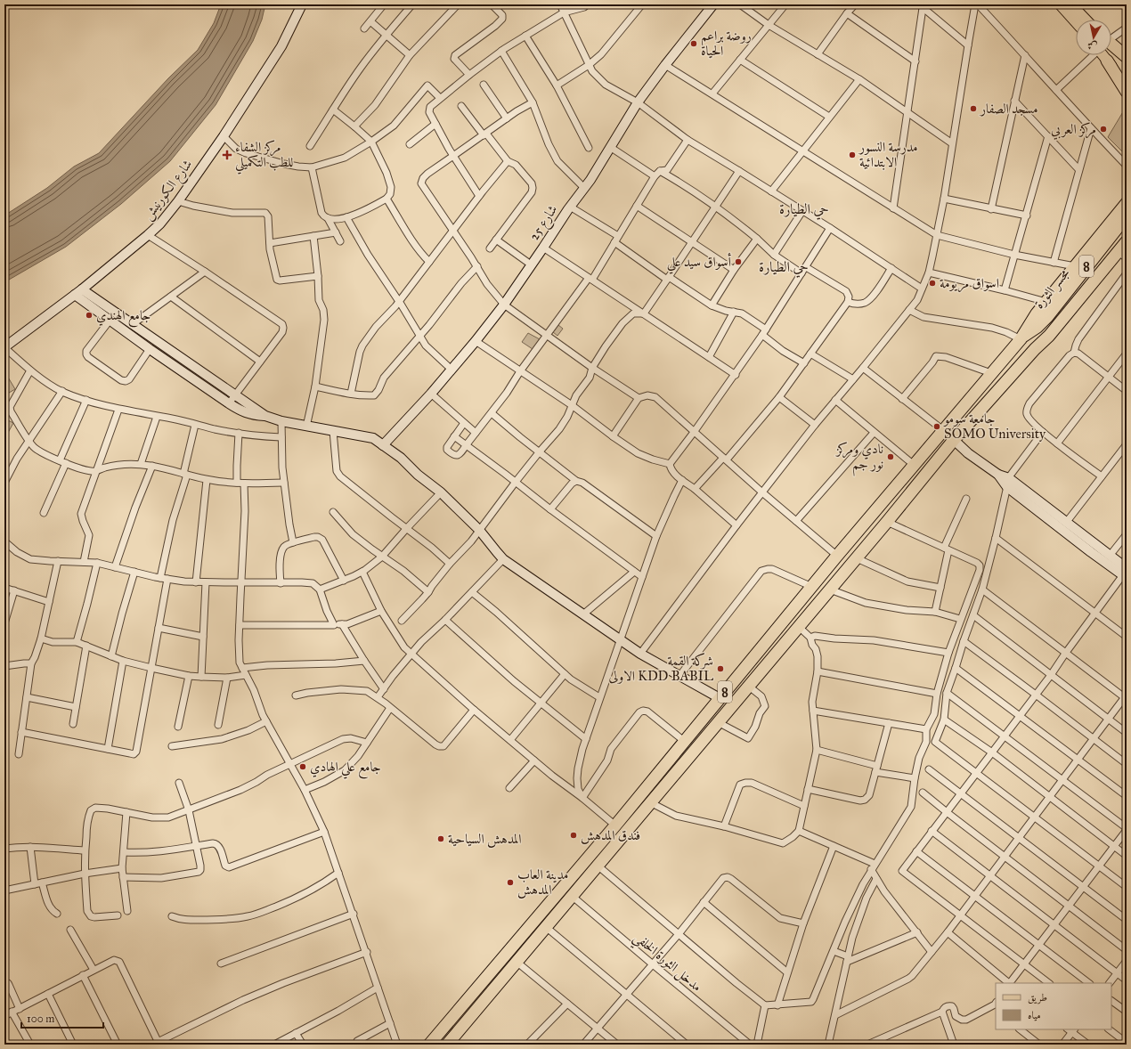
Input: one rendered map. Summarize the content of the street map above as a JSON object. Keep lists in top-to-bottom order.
{
  "streets": {
    "highway": ["8", "مجسر الثورة"],
    "street": ["شارع الكورنيش", "شارع 25", "مدخل الثورة الخلفي"]
  },
  "crossings": [
    ["8", "مجسر الثورة"],
    ["8", "مدخل الثورة الخلفي"]
  ],
  "districts": ["حي الطيارة", "حي الطيارة"],
  "places": {
    "other": [
      "روضة براعم الحياة",
      "مسجد الصفار",
      "مركز العربي",
      "مدرسة النسور الابتدائية",
      "أسواق سيد علي",
      "اسواق مريومة",
      "جامع الهندي",
      "جامعة سومو SOMO University",
      "نادي ومركز نور جم",
      "شركة القمة الاولى KDD BABIL",
      "جامع علي الهادي",
      "فندق المدهش",
      "المدهش السياحية",
      "مدينة العاب المدهش"
    ],
    "health": ["مركز الشفاء للطب التكميلي"]
  },
  "legend": ["طريق", "مياه"],
  "scale_bar": "100 m",
  "north": "bottom"
}
